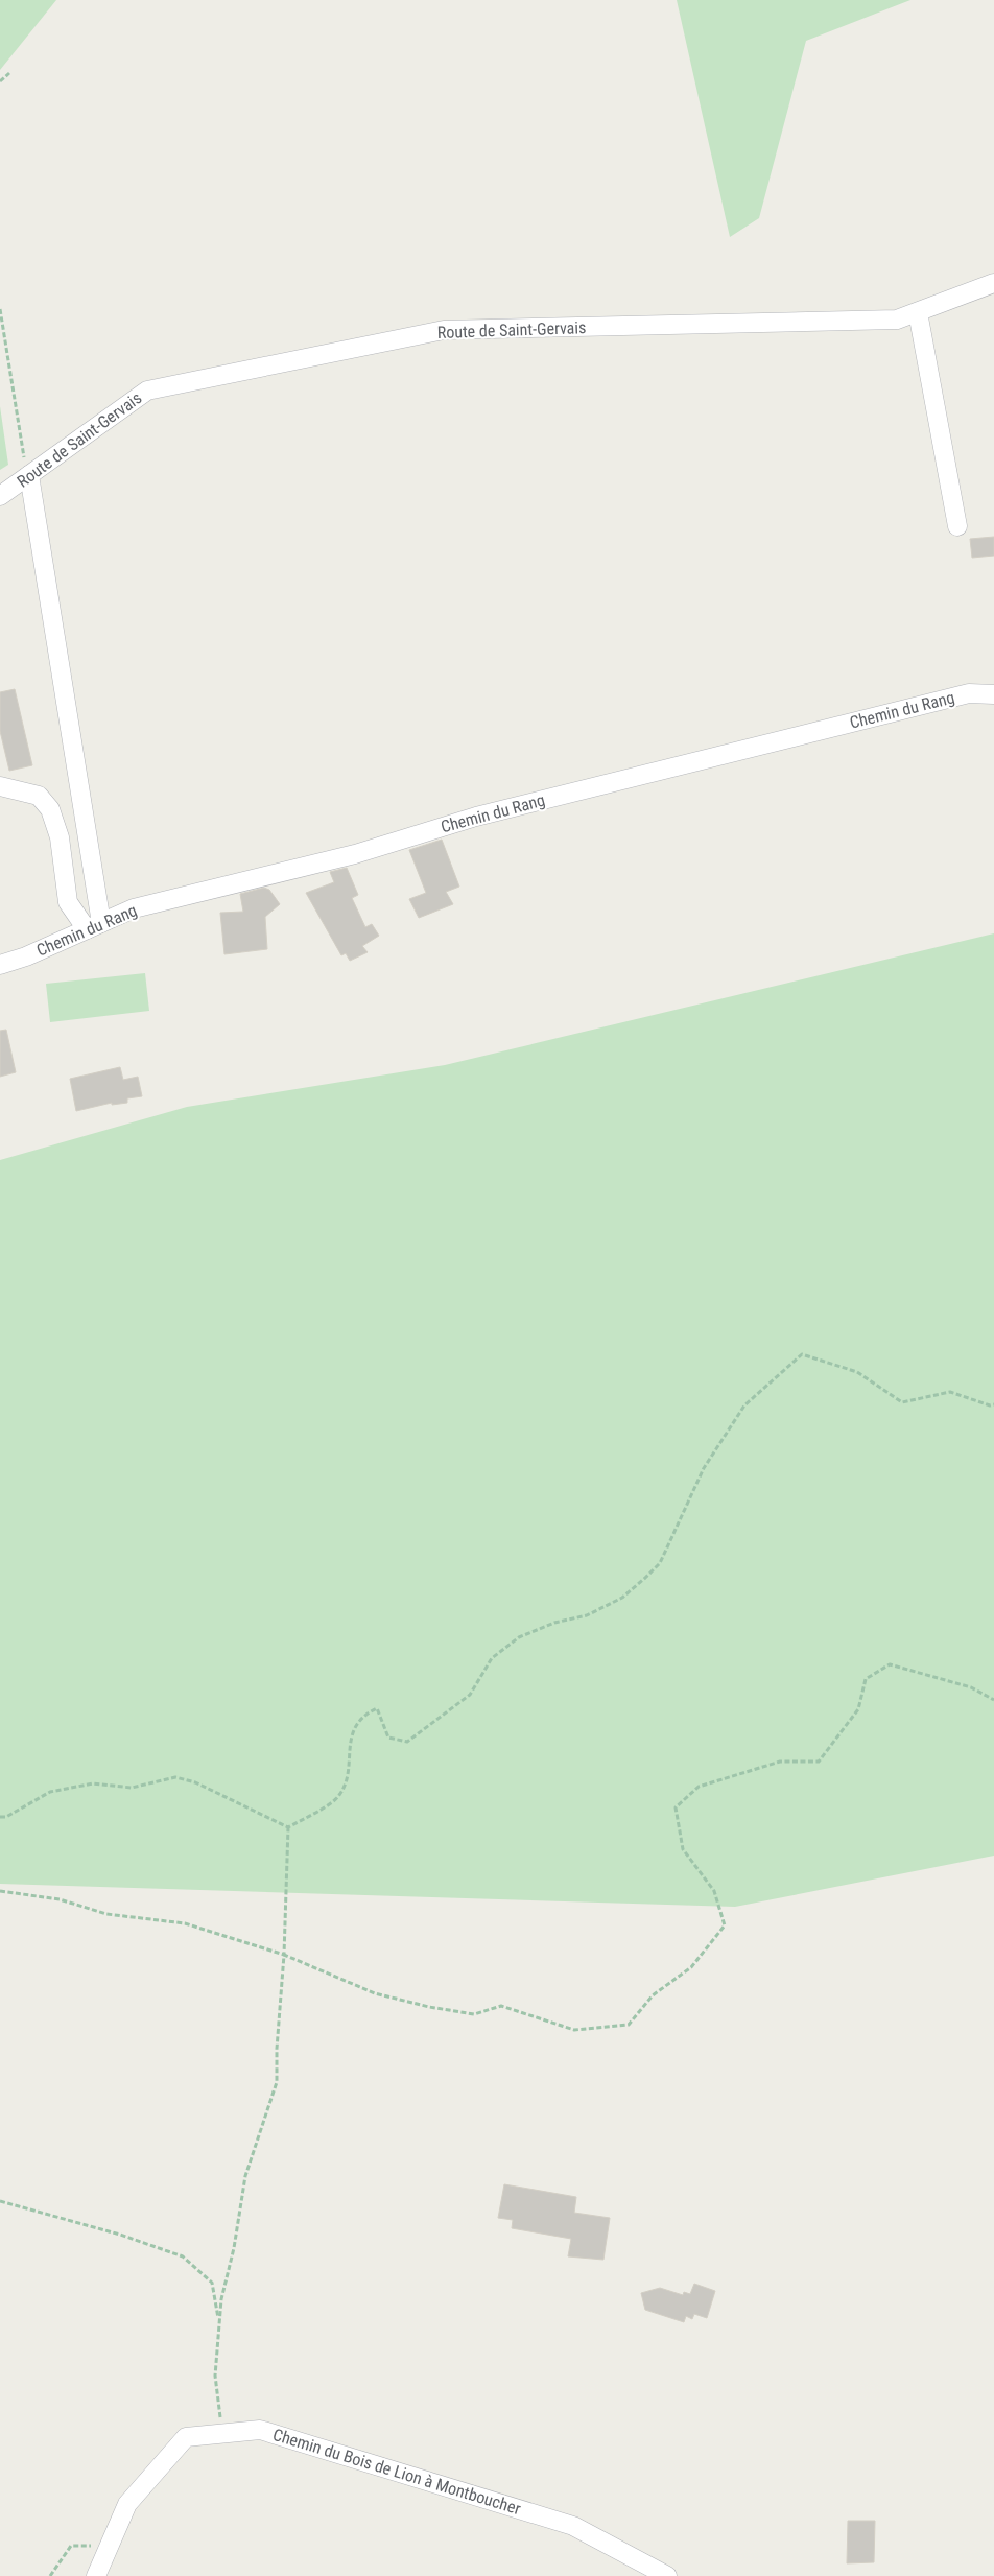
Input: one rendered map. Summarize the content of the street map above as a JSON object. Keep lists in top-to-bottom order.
{
  "streets": {
    "street": ["Route de Saint-Gervais", "Chemin du Rang", "Chemin du Bois de Lion à Montboucher"]
  }
}
